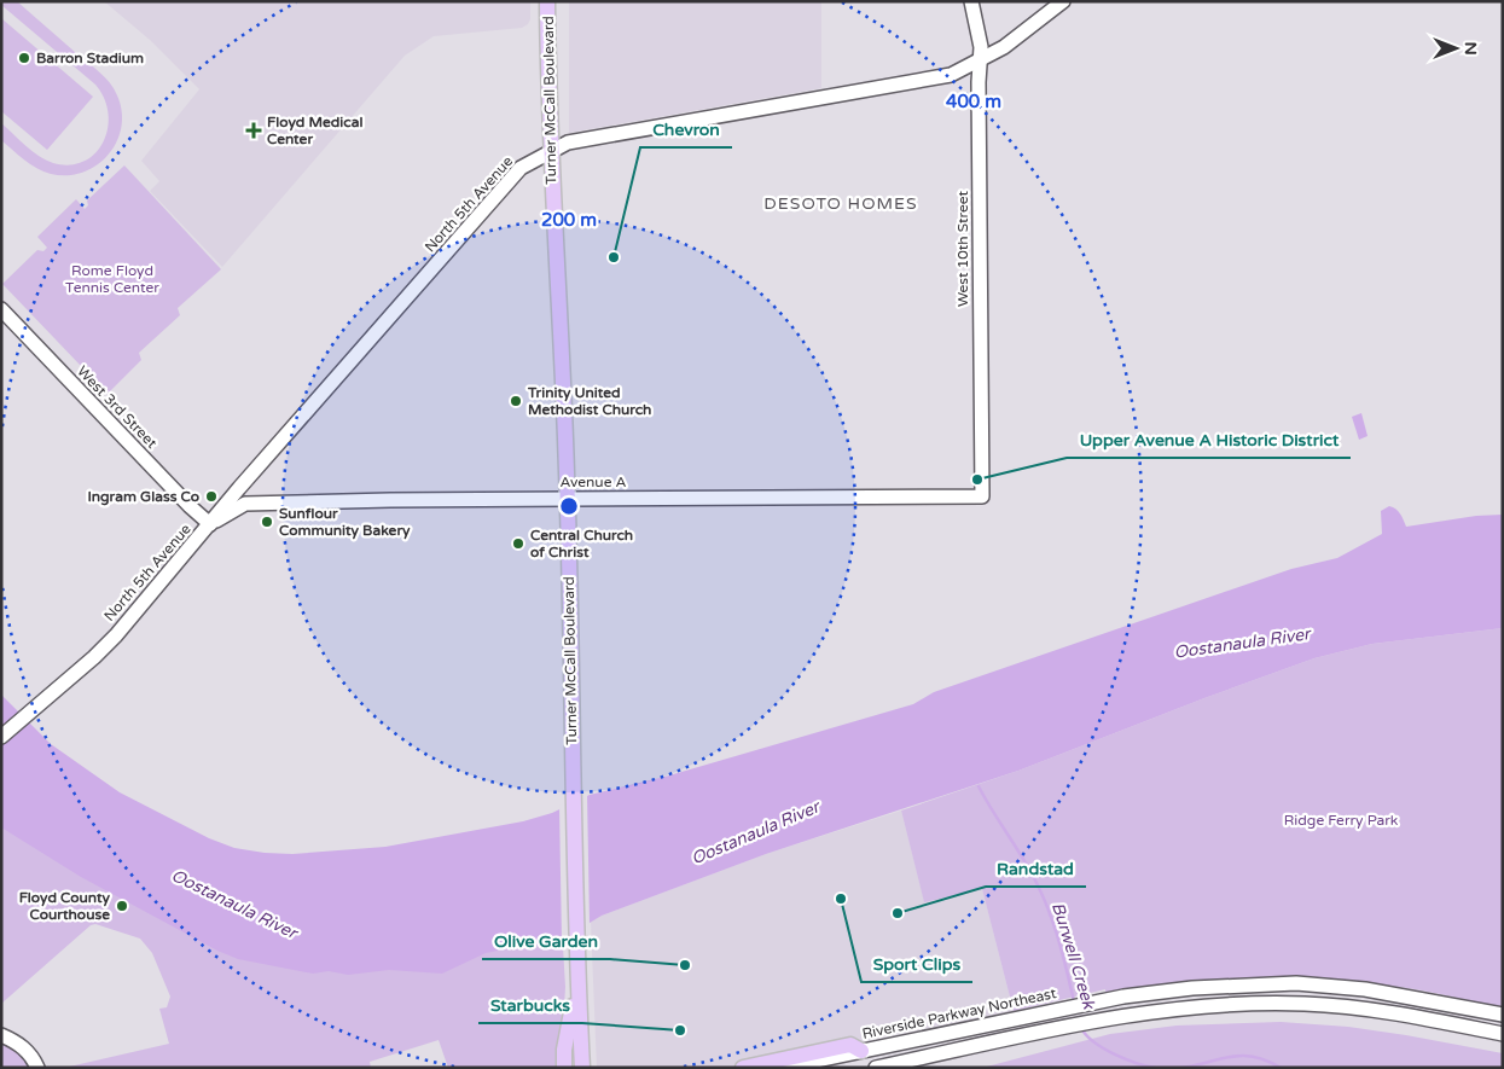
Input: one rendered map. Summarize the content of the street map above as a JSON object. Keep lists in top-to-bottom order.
{
  "streets": {
    "main road": ["Turner McCall Boulevard"],
    "street": [
      "North 5th Avenue",
      "West 10th Street",
      "West 3rd Street",
      "Avenue A",
      "Riverside Parkway Northeast"
    ]
  },
  "crossings": [
    ["Turner McCall Boulevard", "North 5th Avenue"],
    ["Turner McCall Boulevard", "Avenue A"],
    ["North 5th Avenue", "West 10th Street"],
    ["North 5th Avenue", "West 3rd Street"],
    ["North 5th Avenue", "Avenue A"],
    ["West 10th Street", "Avenue A"],
    ["West 3rd Street", "Avenue A"]
  ],
  "districts": ["DESOTO HOMES"],
  "water": ["Oostanaula River", "Burwell Creek"],
  "parks": ["Rome Floyd Tennis Center", "Ridge Ferry Park"],
  "places": {
    "other": [
      "Barron Stadium",
      "Chevron",
      "Trinity United Methodist Church",
      "Upper Avenue A Historic District",
      "Ingram Glass Co",
      "Sunflour Community Bakery",
      "Central Church of Christ",
      "Sport Clips",
      "Floyd County Courthouse",
      "Randstad",
      "Olive Garden",
      "Starbucks"
    ],
    "health": ["Floyd Medical Center"]
  },
  "north": "right",
  "rings": ["400 m", "200 m"]
}
